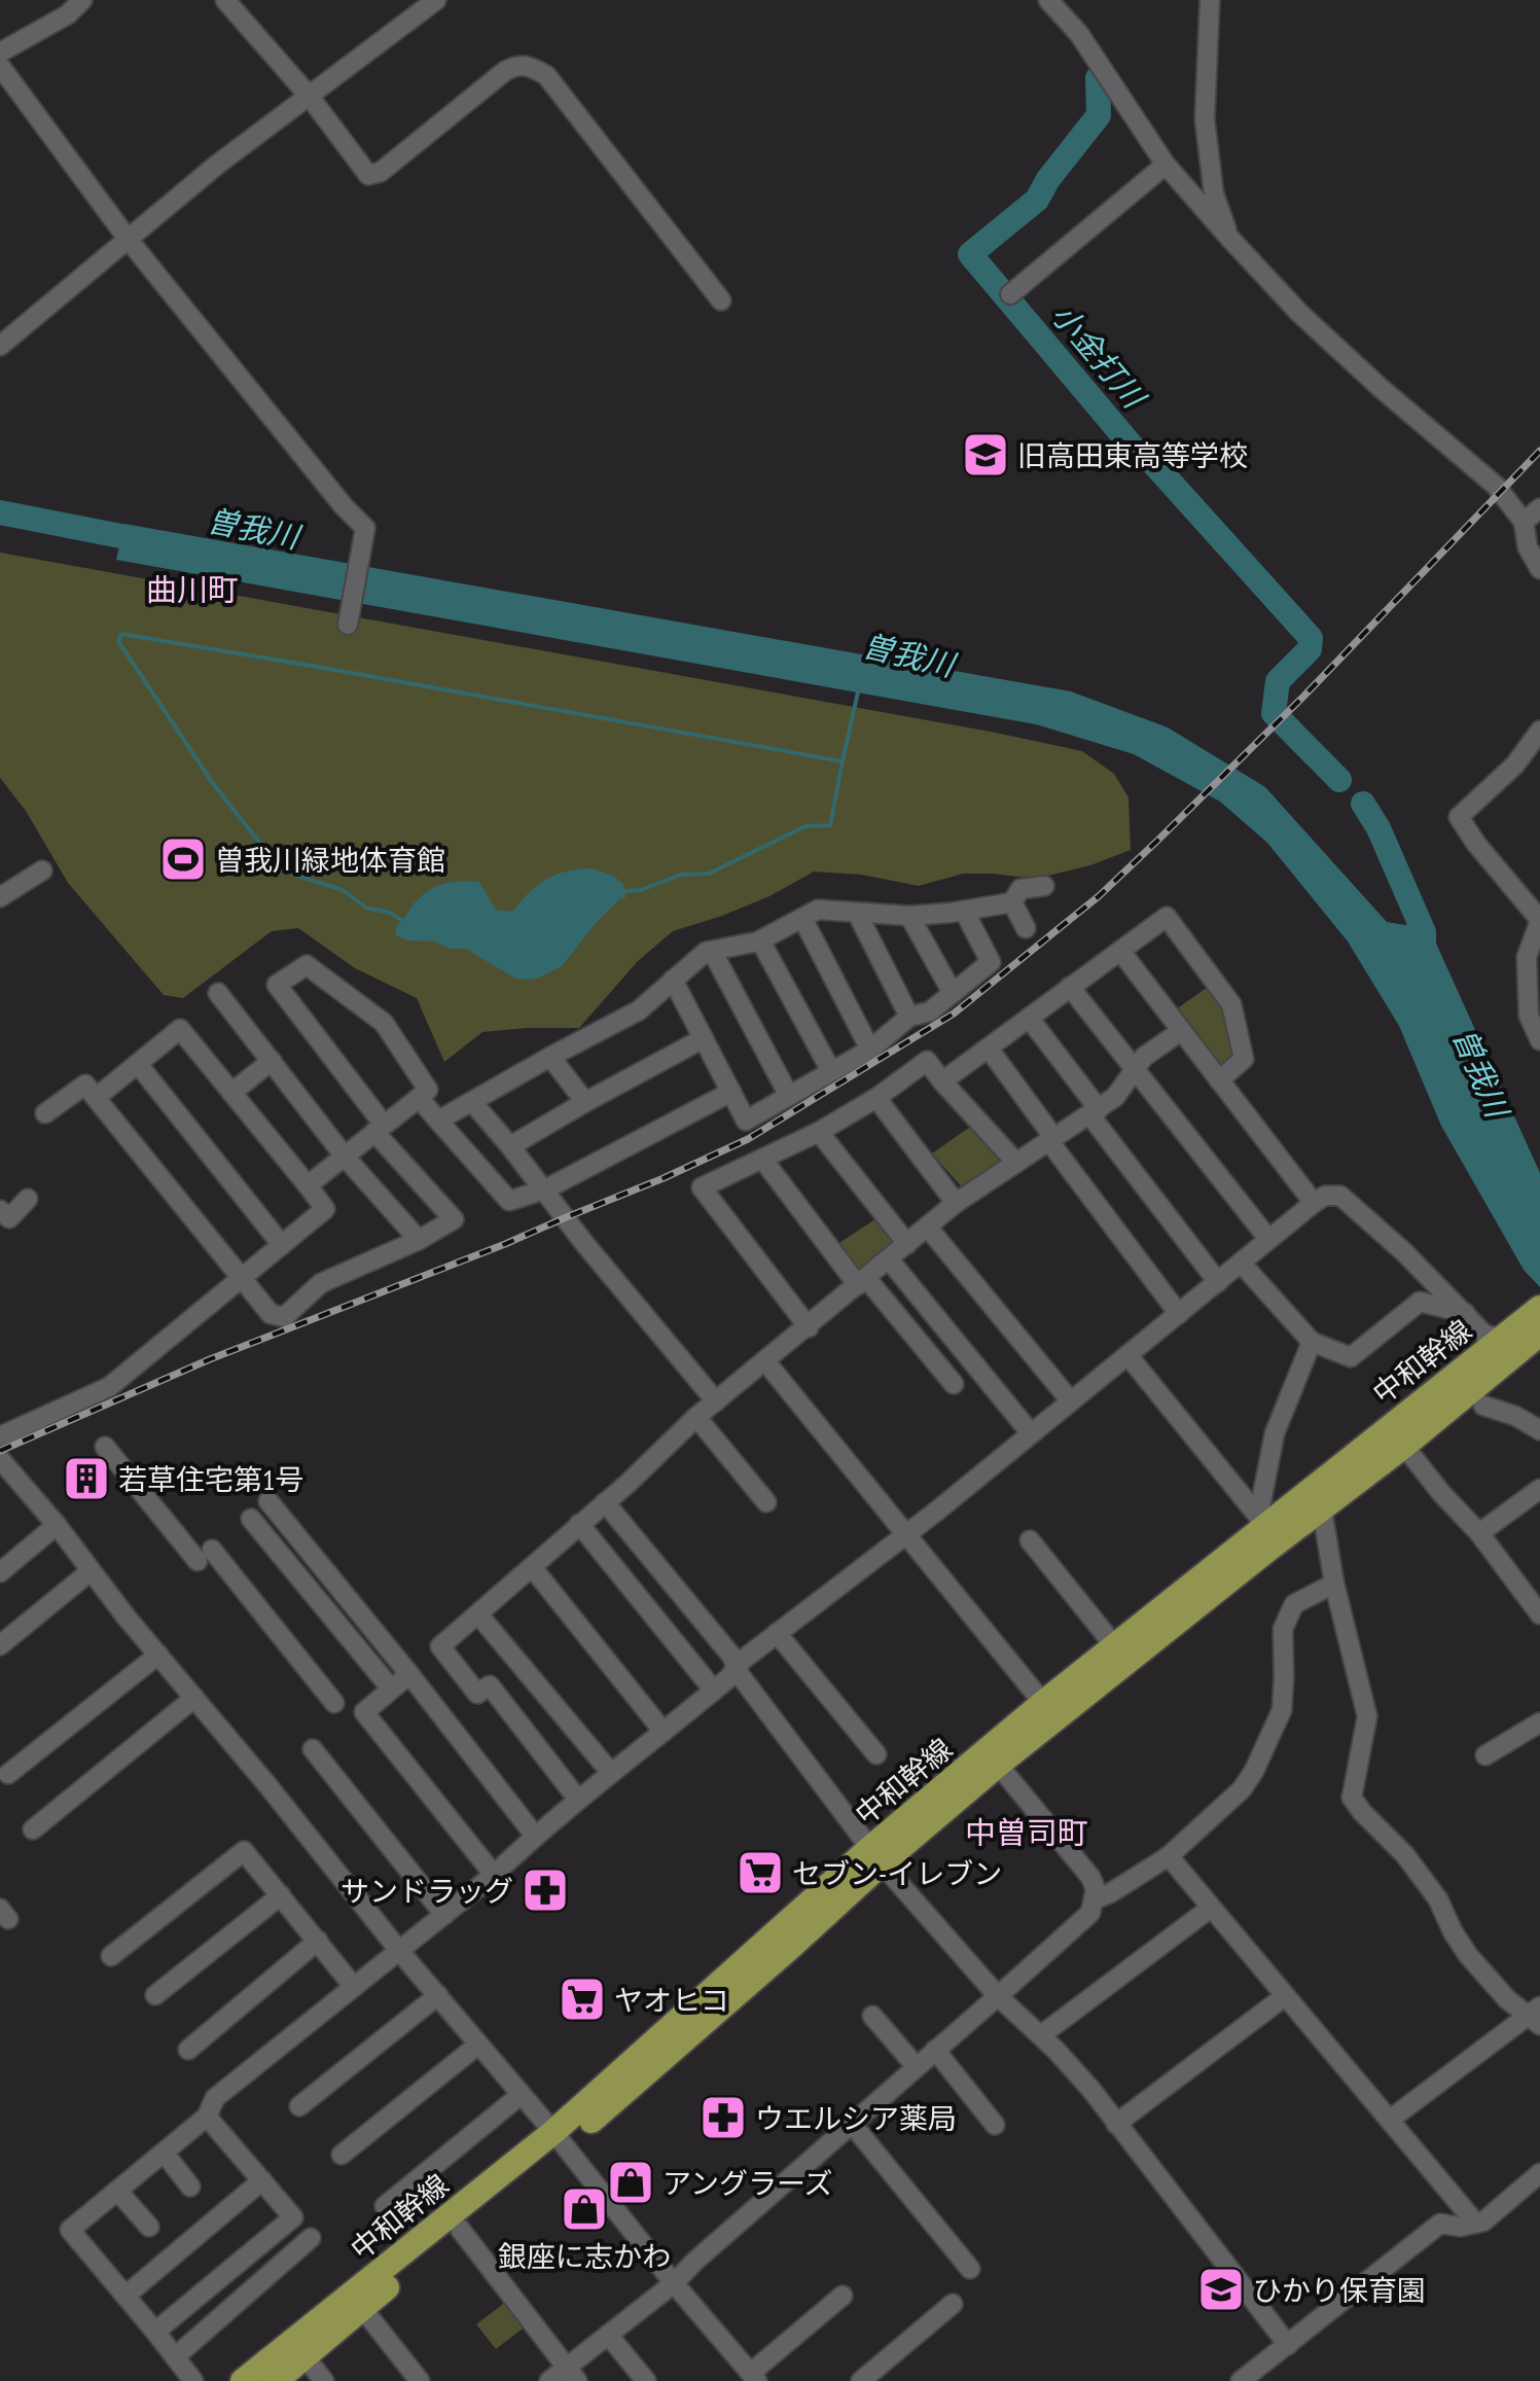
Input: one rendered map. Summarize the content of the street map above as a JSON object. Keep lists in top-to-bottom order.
{
  "streets": {
    "main road": ["中和幹線"]
  },
  "districts": ["曲川町", "中曽司町"],
  "water": ["小金打川", "曽我川"],
  "places": {
    "school or university": ["旧高田東高等学校", "ひかり保育園"],
    "sports": ["曽我川緑地体育館"],
    "building": ["若草住宅第1号"],
    "supermarket": ["セブン-イレブン", "ヤオヒコ"],
    "pharmacy": ["サンドラッグ", "ウエルシア薬局"],
    "shop": ["アングラーズ", "銀座に志かわ"]
  }
}
